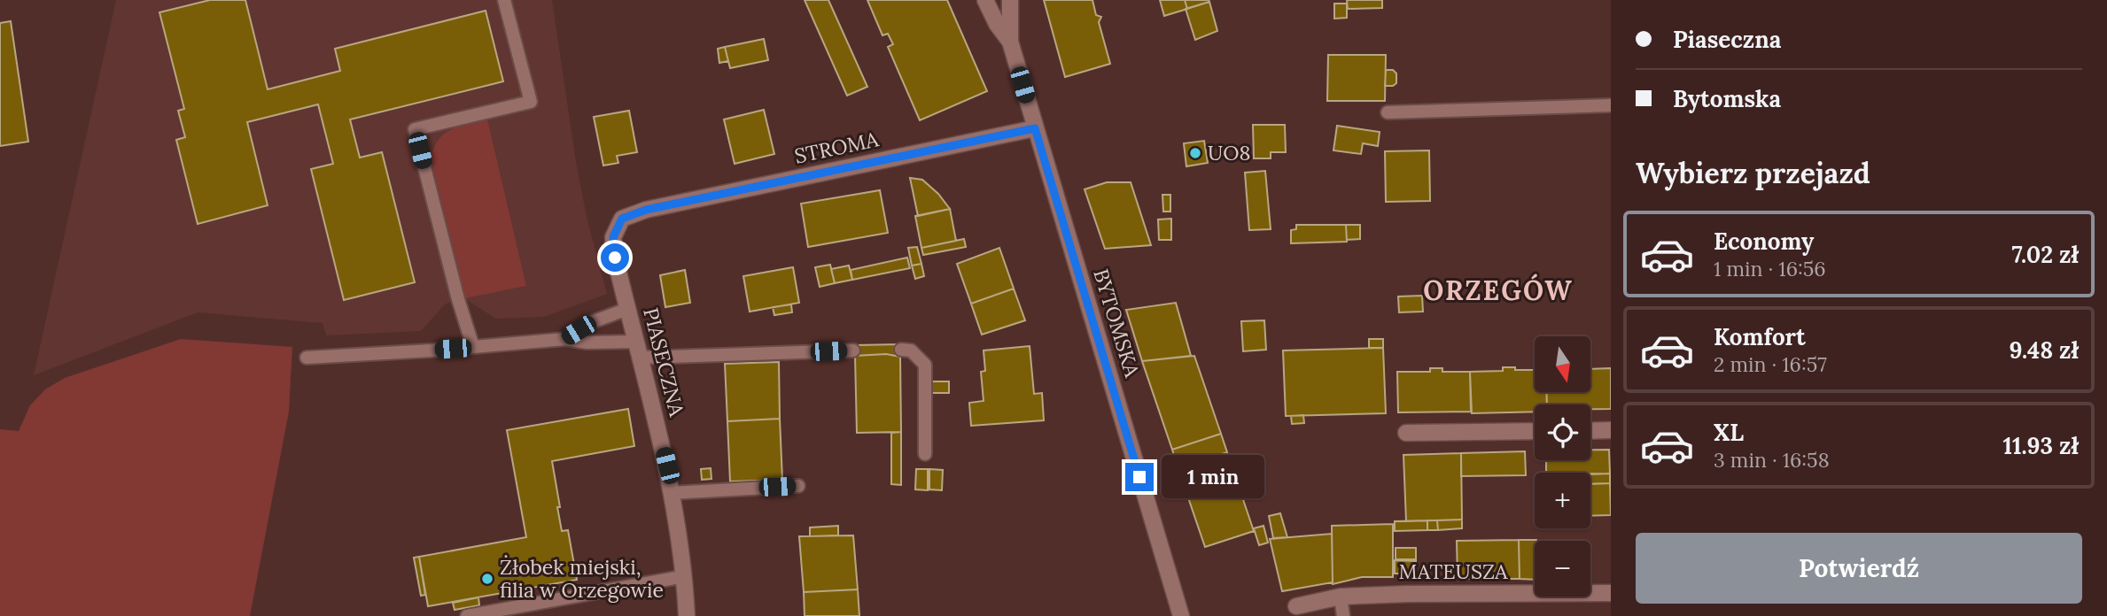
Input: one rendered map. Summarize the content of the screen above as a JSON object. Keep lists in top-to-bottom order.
{
  "streets": {
    "street": [
      "STROMA",
      "BYTOMSKA",
      "PIASECZNA",
      "MATEUSZA"
    ]
  },
  "crossings": [
    ["STROMA", "BYTOMSKA"],
    ["STROMA", "PIASECZNA"]
  ],
  "districts": ["ORZEGÓW"],
  "places": ["UO8", "Żłobek miejski, filia w Orzegowie"],
  "north": "bottom",
  "page": {
    "banner": ["Piaseczna", "Bytomska"],
    "heading": "Wybierz przejazd",
    "list": [
      {
        "name": "Economy",
        "note": "1 min · 16:56",
        "value": "7.02 zł"
      },
      {
        "name": "Komfort",
        "note": "2 min · 16:57",
        "value": "9.48 zł"
      },
      {
        "name": "XL",
        "note": "3 min · 16:58",
        "value": "11.93 zł"
      }
    ],
    "map_buttons": ["+", "−"],
    "bubble": "1 min",
    "buttons": "Potwierdź"
  }
}
